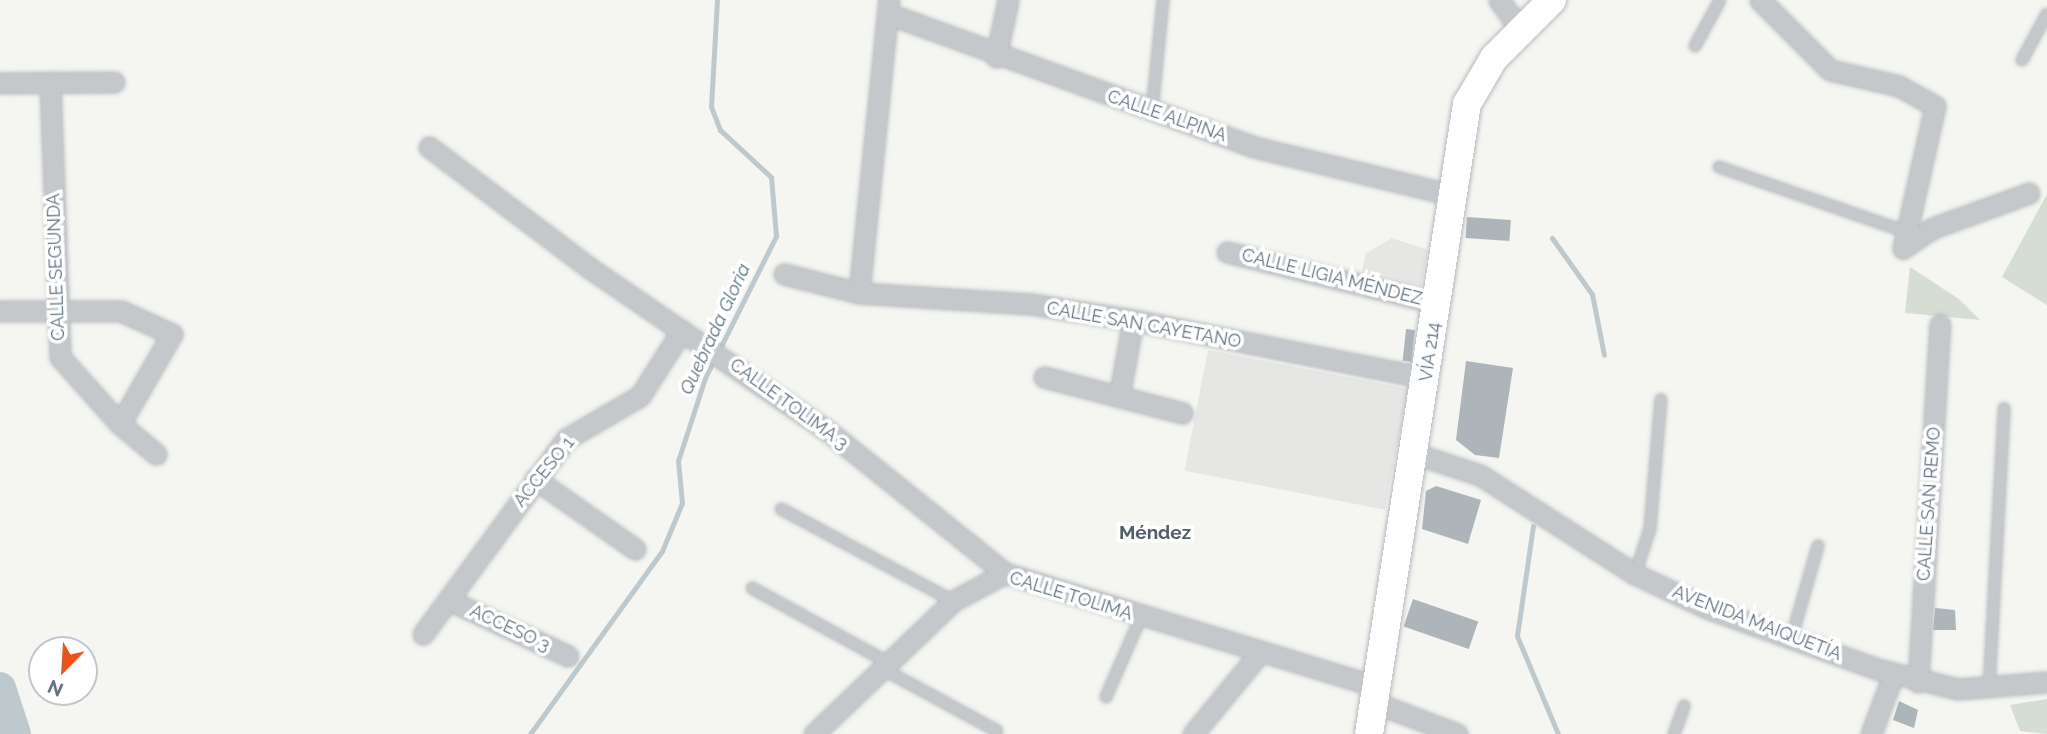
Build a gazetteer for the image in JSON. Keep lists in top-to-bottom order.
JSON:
{
  "streets": {
    "main road": ["VÍA 214"],
    "street": [
      "CALLE ALPINA",
      "CALLE SEGUNDA",
      "CALLE LIGIA MÉNDEZ",
      "CALLE SAN CAYETANO",
      "CALLE TOLIMA 3",
      "ACCESO 1",
      "CALLE SAN REMO",
      "CALLE TOLIMA",
      "AVENIDA MAIQUETÍA",
      "ACCESO 3"
    ]
  },
  "crossings": [
    ["CALLE ALPINA", "VÍA 214"],
    ["CALLE LIGIA MÉNDEZ", "VÍA 214"],
    ["CALLE SAN CAYETANO", "VÍA 214"],
    ["VÍA 214", "CALLE TOLIMA"],
    ["VÍA 214", "AVENIDA MAIQUETÍA"],
    ["CALLE TOLIMA 3", "ACCESO 1"],
    ["CALLE TOLIMA 3", "CALLE TOLIMA"],
    ["ACCESO 1", "ACCESO 3"],
    ["CALLE SAN REMO", "AVENIDA MAIQUETÍA"]
  ],
  "districts": ["Méndez"],
  "water": ["Quebrada Gloria"],
  "north": "bottom left"
}
